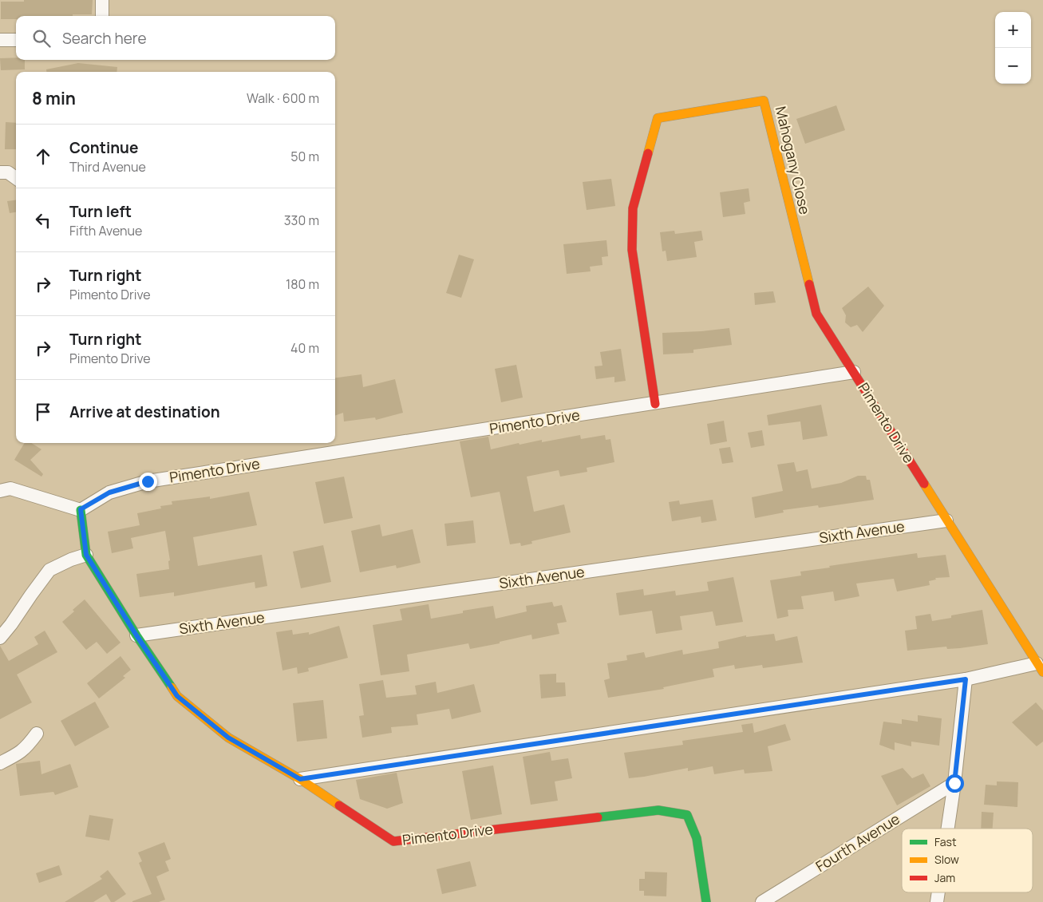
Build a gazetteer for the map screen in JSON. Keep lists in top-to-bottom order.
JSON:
{
  "streets": {
    "street": [
      "Mahogany Close",
      "Pimento Drive",
      "Sixth Avenue",
      "Fourth Avenue"
    ]
  },
  "crossings": [
    ["Mahogany Close", "Pimento Drive"],
    ["Pimento Drive", "Sixth Avenue"]
  ],
  "legend": ["Fast", "Slow", "Jam"],
  "page": {
    "map_buttons": ["+", "−"],
    "search": "Search here",
    "heading": ["8 min", "Walk · 600 m"],
    "list": [
      ["Continue", "Third Avenue", "50 m"],
      ["Turn left", "Fifth Avenue", "330 m"],
      ["Turn right", "Pimento Drive", "180 m"],
      ["Turn right", "Pimento Drive", "40 m"],
      "Arrive at destination"
    ]
  }
}
